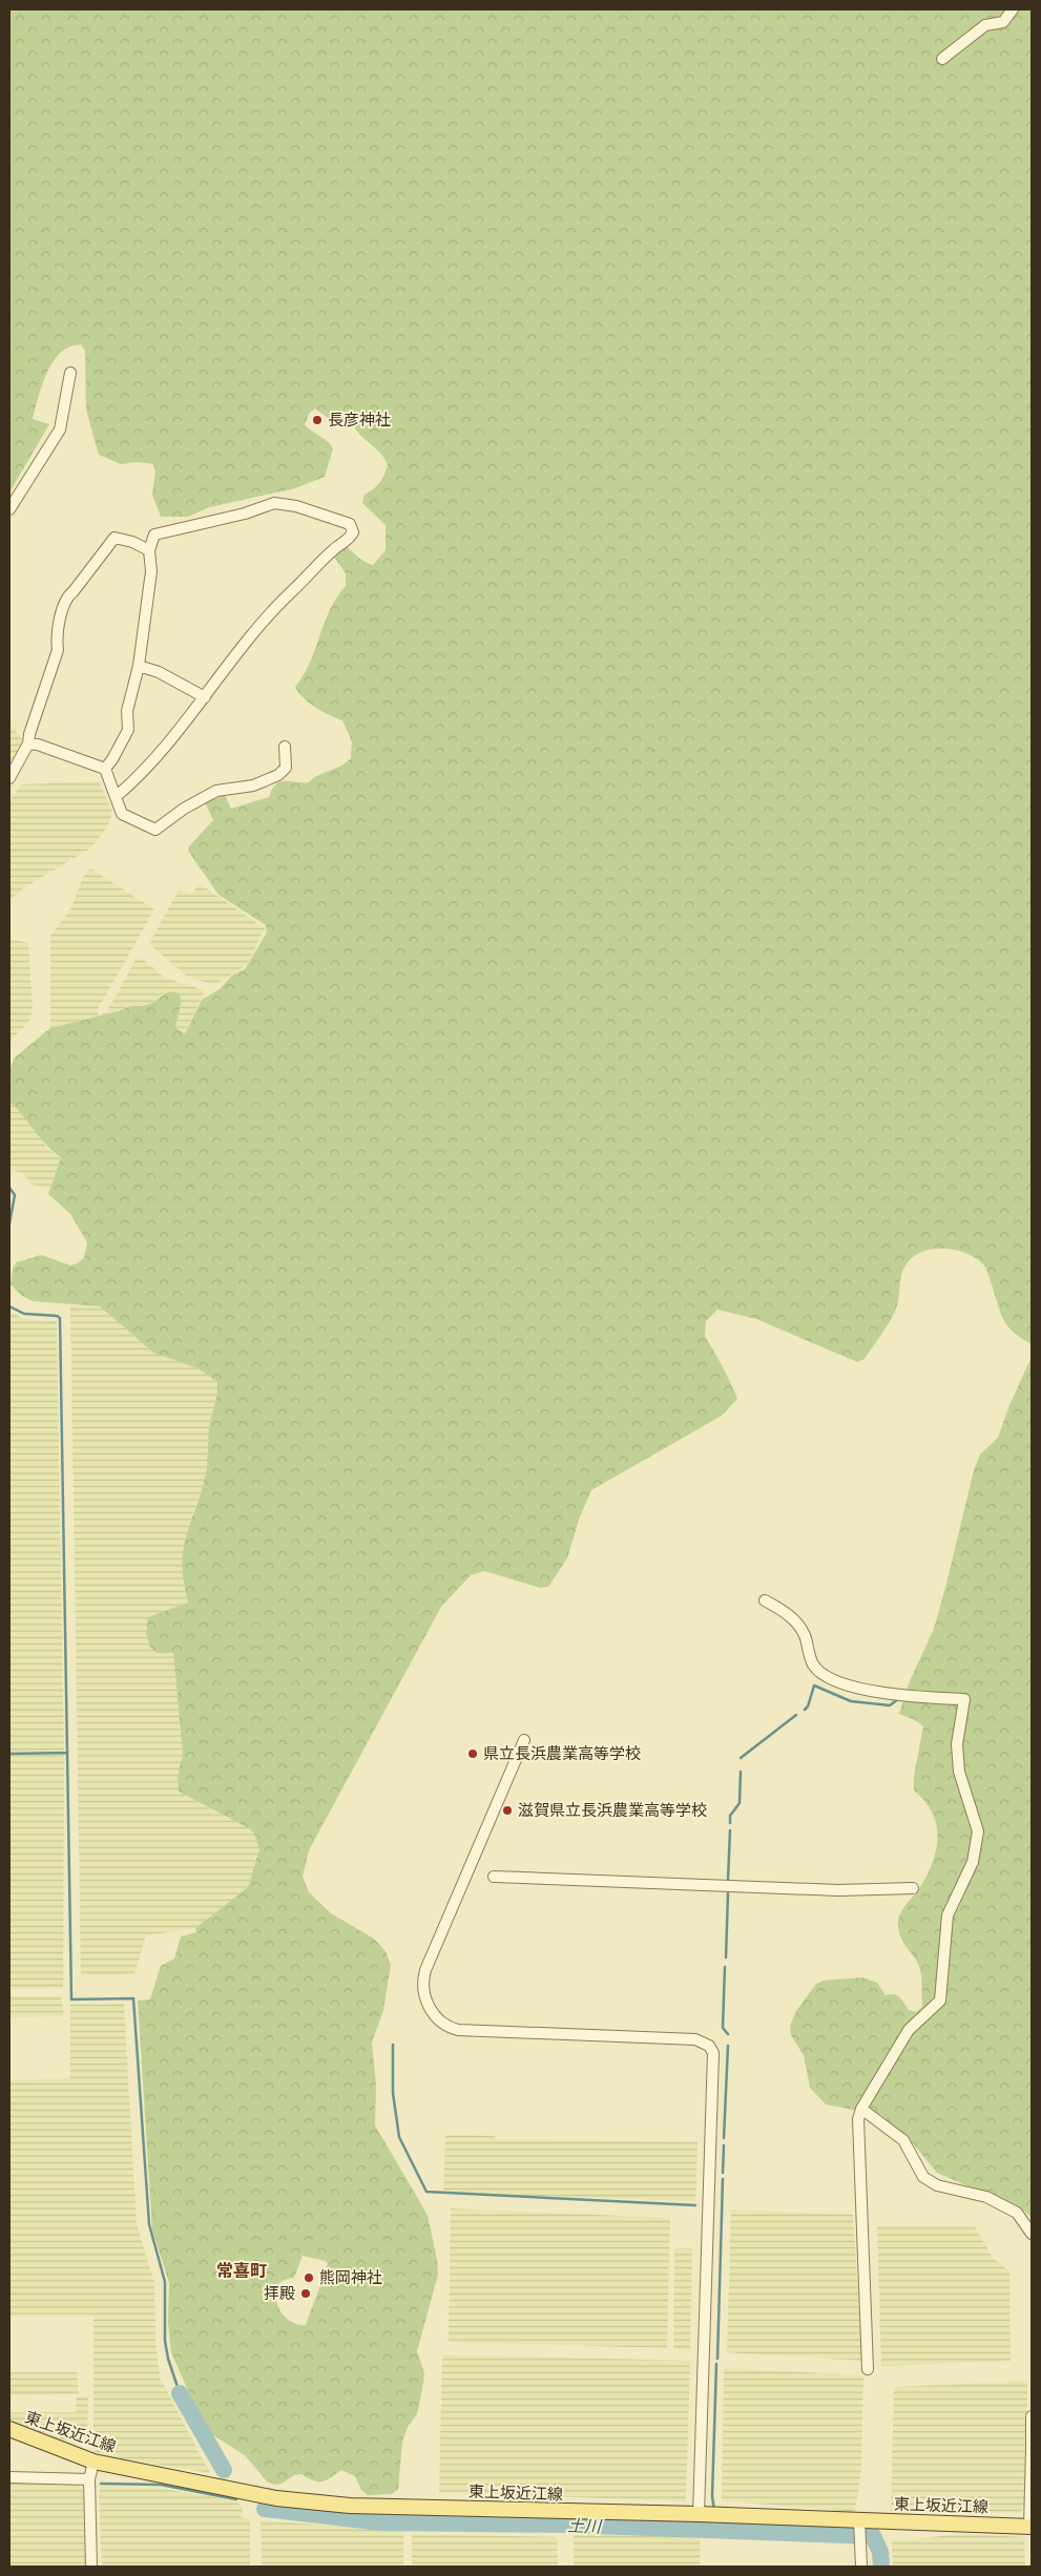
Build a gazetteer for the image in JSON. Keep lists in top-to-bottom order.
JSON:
{
  "streets": {
    "main road": ["東上坂近江線"]
  },
  "districts": ["常喜町"],
  "water": ["土川"],
  "places": [
    "長彦神社",
    "県立長浜農業高等学校",
    "滋賀県立長浜農業高等学校",
    "熊岡神社",
    "拝殿"
  ]
}
